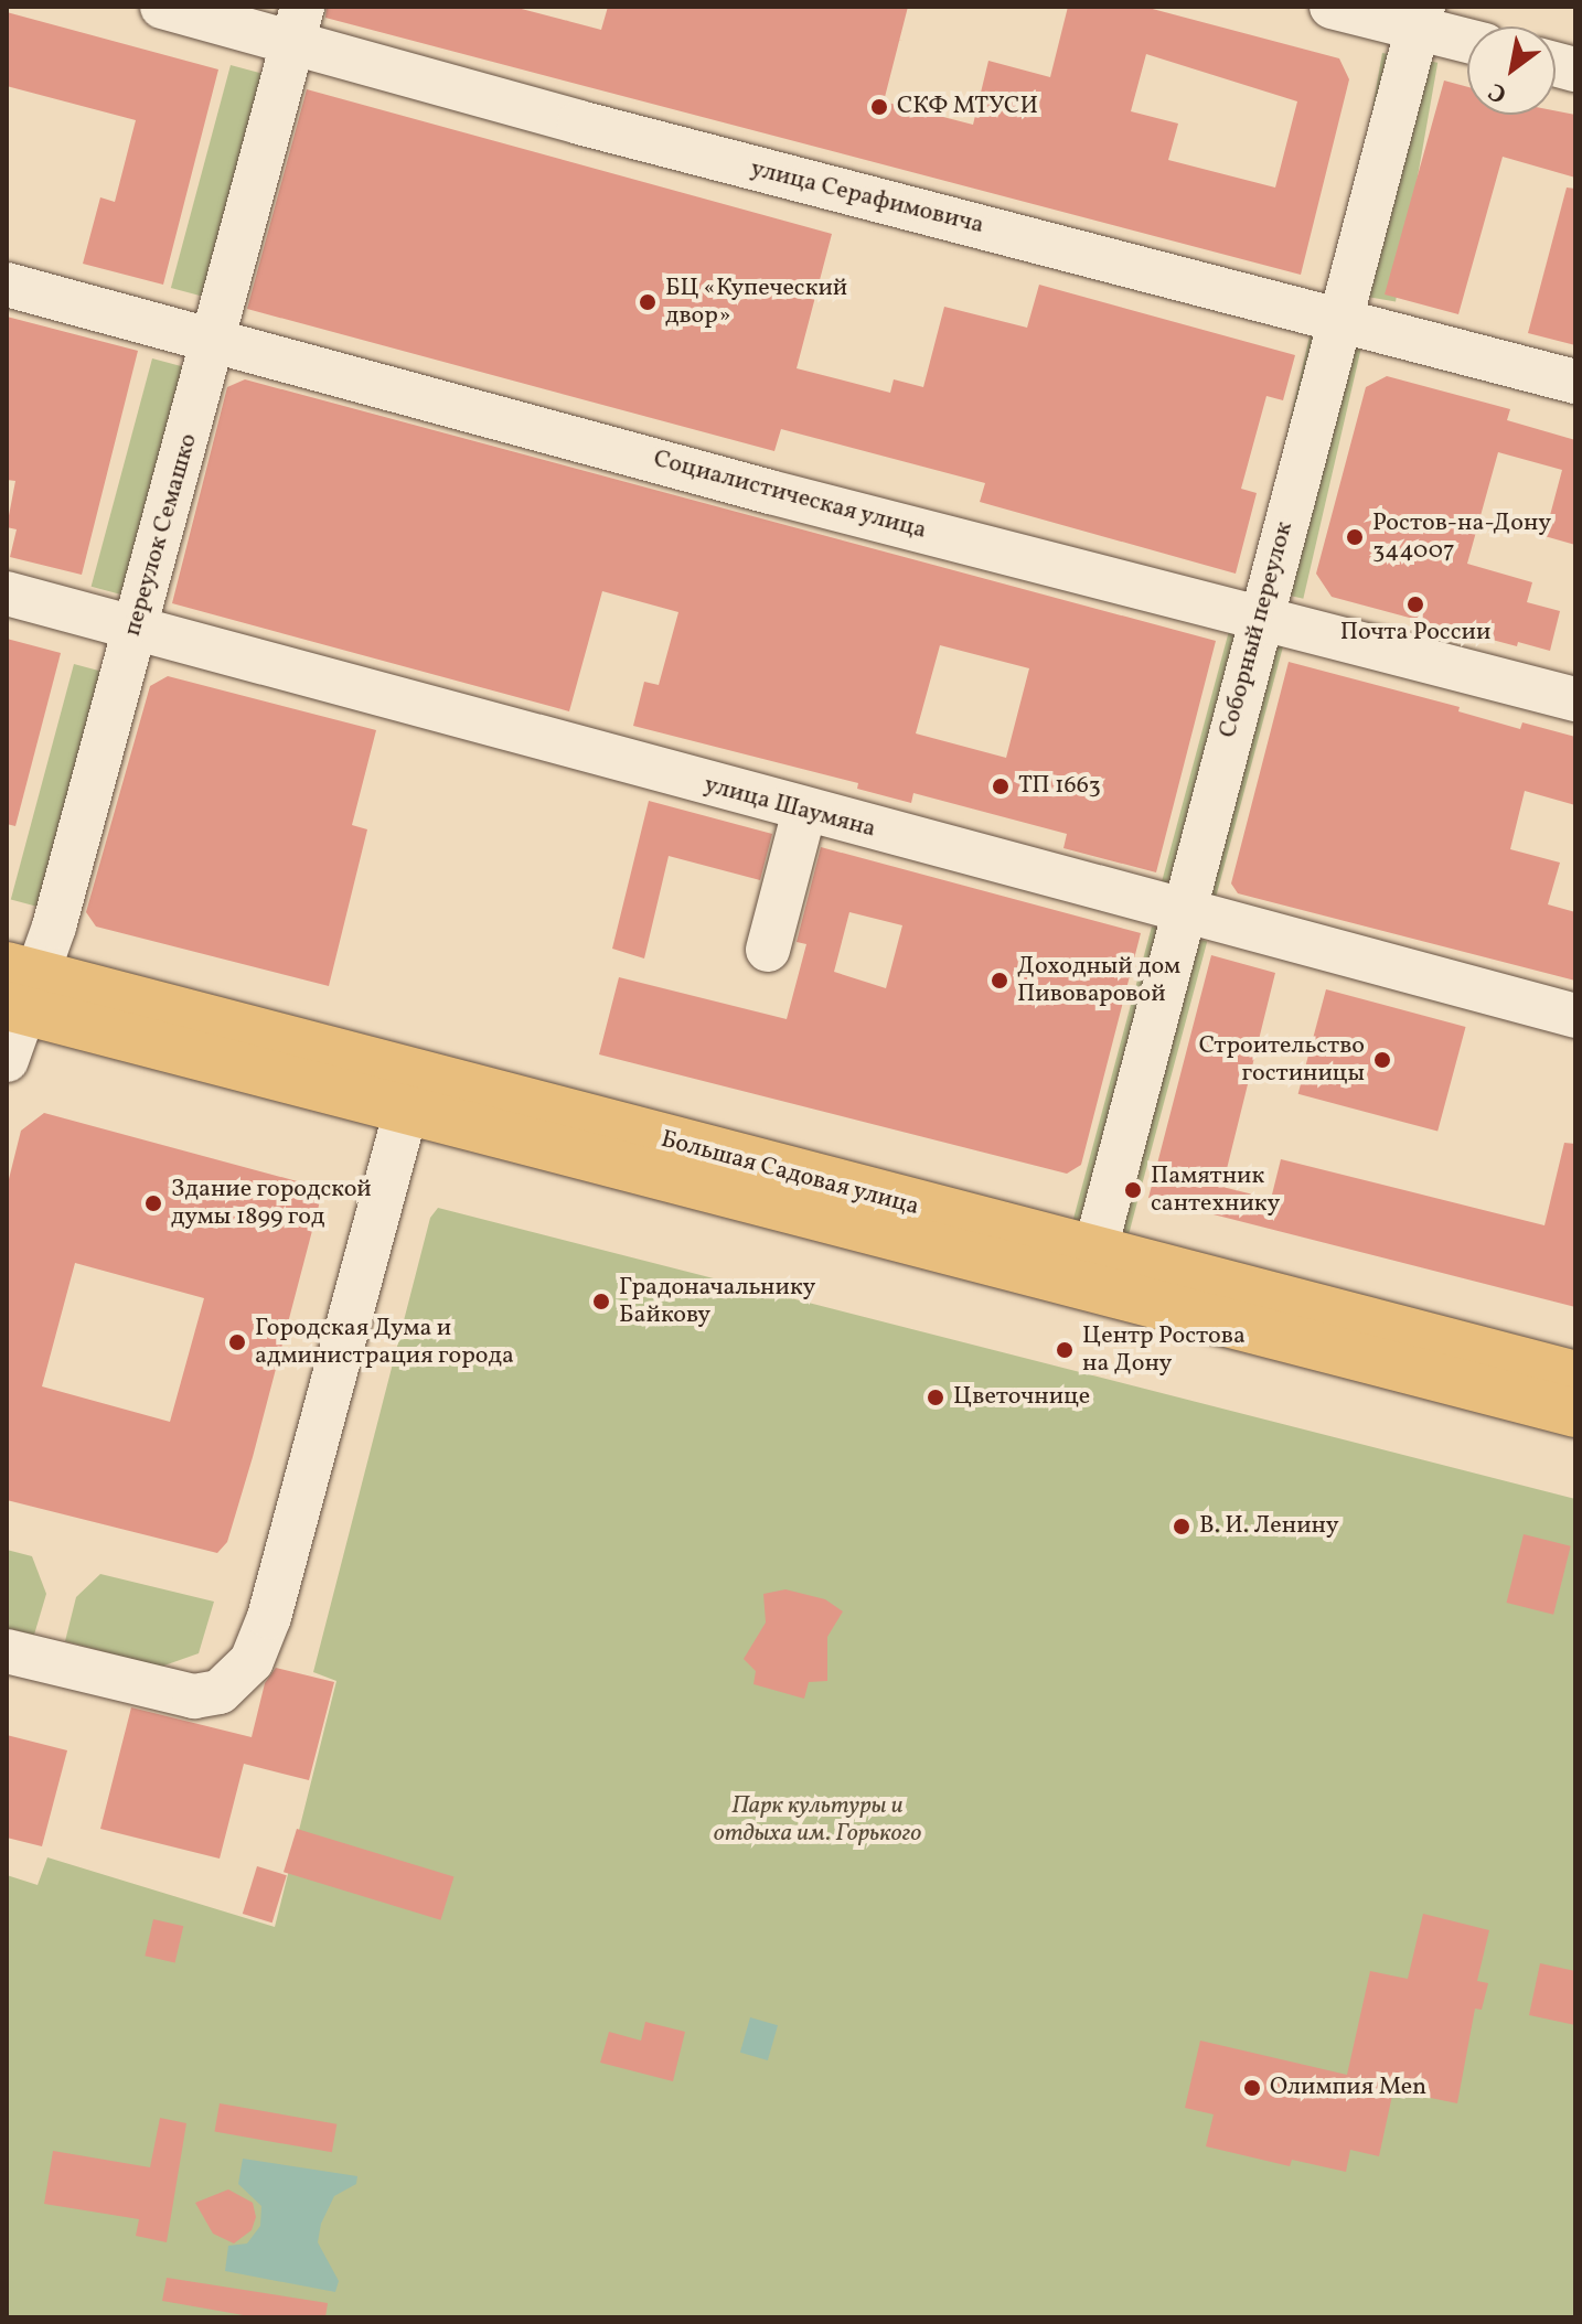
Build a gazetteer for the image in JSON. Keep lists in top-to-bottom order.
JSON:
{
  "streets": {
    "main road": ["Большая Садовая улица"],
    "street": [
      "улица Серафимовича",
      "Социалистическая улица",
      "переулок Семашко",
      "Соборный переулок",
      "улица Шаумяна"
    ]
  },
  "crossings": [
    ["улица Серафимовича", "переулок Семашко"],
    ["улица Серафимовича", "Соборный переулок"],
    ["Социалистическая улица", "переулок Семашко"],
    ["Социалистическая улица", "Соборный переулок"],
    ["переулок Семашко", "улица Шаумяна"],
    ["переулок Семашко", "Большая Садовая улица"],
    ["Соборный переулок", "улица Шаумяна"],
    ["Соборный переулок", "Большая Садовая улица"]
  ],
  "parks": ["Парк культуры и отдыха им. Горького"],
  "places": [
    "СКФ МТУСИ",
    "БЦ «Купеческий двор»",
    "Ростов-на-Дону 344007",
    "Почта России",
    "ТП 1663",
    "Доходный дом Пивоваровой",
    "Строительство гостиницы",
    "Памятник сантехнику",
    "Здание городской думы 1899 год",
    "Градоначальнику Байкову",
    "Городская Дума и администрация города",
    "Центр Ростова на Дону",
    "Цветочнице",
    "В. И. Ленину",
    "Олимпия Men"
  ],
  "north": "bottom left"
}
